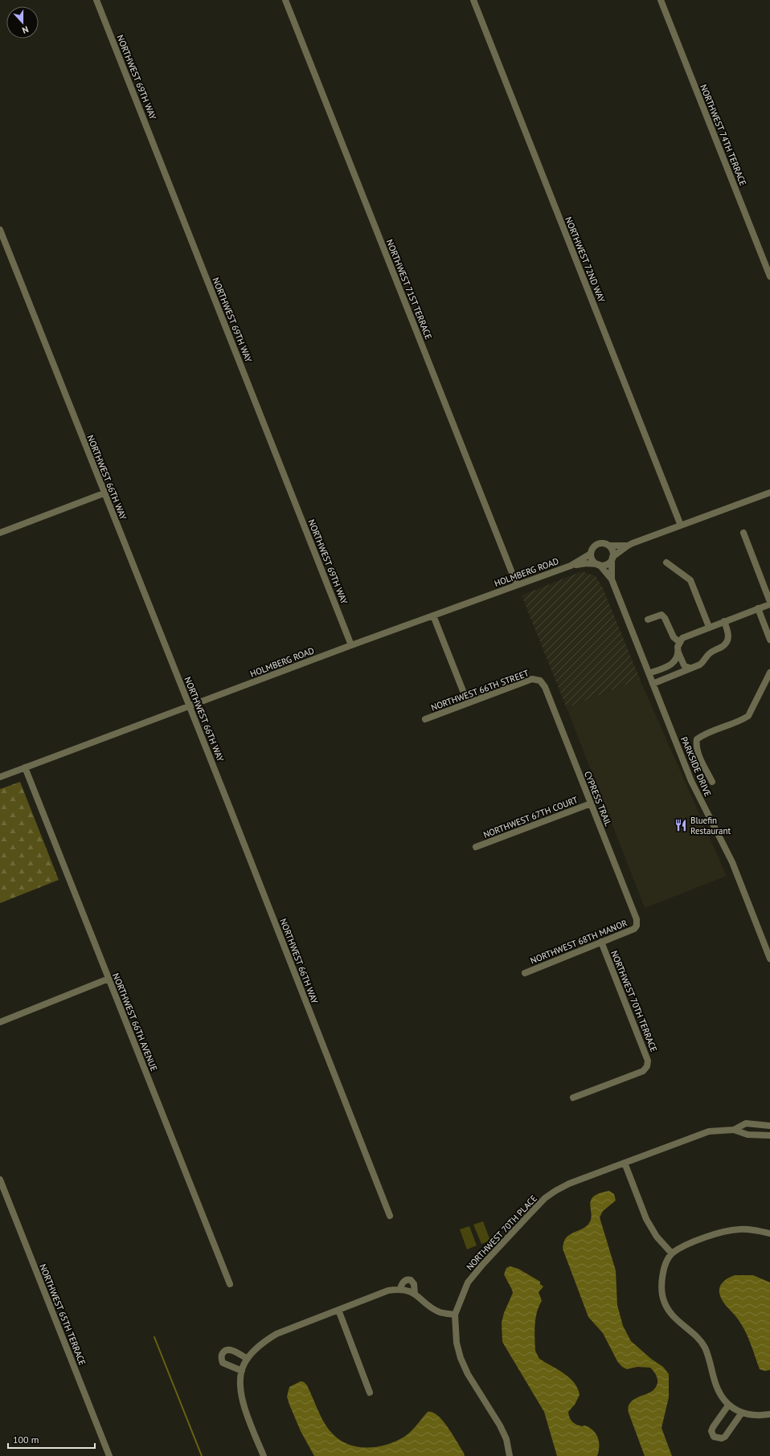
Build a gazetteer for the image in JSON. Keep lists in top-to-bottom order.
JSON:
{
  "streets": {
    "street": [
      "NORTHWEST 69TH WAY",
      "NORTHWEST 74TH TERRACE",
      "NORTHWEST 72ND WAY",
      "NORTHWEST 71ST TERRACE",
      "NORTHWEST 66TH WAY",
      "HOLMBERG ROAD",
      "NORTHWEST 66TH STREET",
      "PARKSIDE DRIVE",
      "CYPRESS TRAIL",
      "NORTHWEST 67TH COURT",
      "NORTHWEST 68TH MANOR",
      "NORTHWEST 70TH TERRACE",
      "NORTHWEST 66TH AVENUE",
      "NORTHWEST 70TH PLACE",
      "NORTHWEST 65TH TERRACE"
    ]
  },
  "crossings": [
    ["NORTHWEST 69TH WAY", "HOLMBERG ROAD"],
    ["NORTHWEST 71ST TERRACE", "HOLMBERG ROAD"],
    ["NORTHWEST 66TH WAY", "HOLMBERG ROAD"],
    ["HOLMBERG ROAD", "PARKSIDE DRIVE"],
    ["HOLMBERG ROAD", "NORTHWEST 66TH AVENUE"],
    ["NORTHWEST 66TH STREET", "CYPRESS TRAIL"],
    ["CYPRESS TRAIL", "NORTHWEST 67TH COURT"],
    ["CYPRESS TRAIL", "NORTHWEST 68TH MANOR"],
    ["NORTHWEST 68TH MANOR", "NORTHWEST 70TH TERRACE"]
  ],
  "places": {
    "restaurant": ["Bluefin Restaurant"]
  },
  "scale_bar": "100 m",
  "north": "bottom"
}
